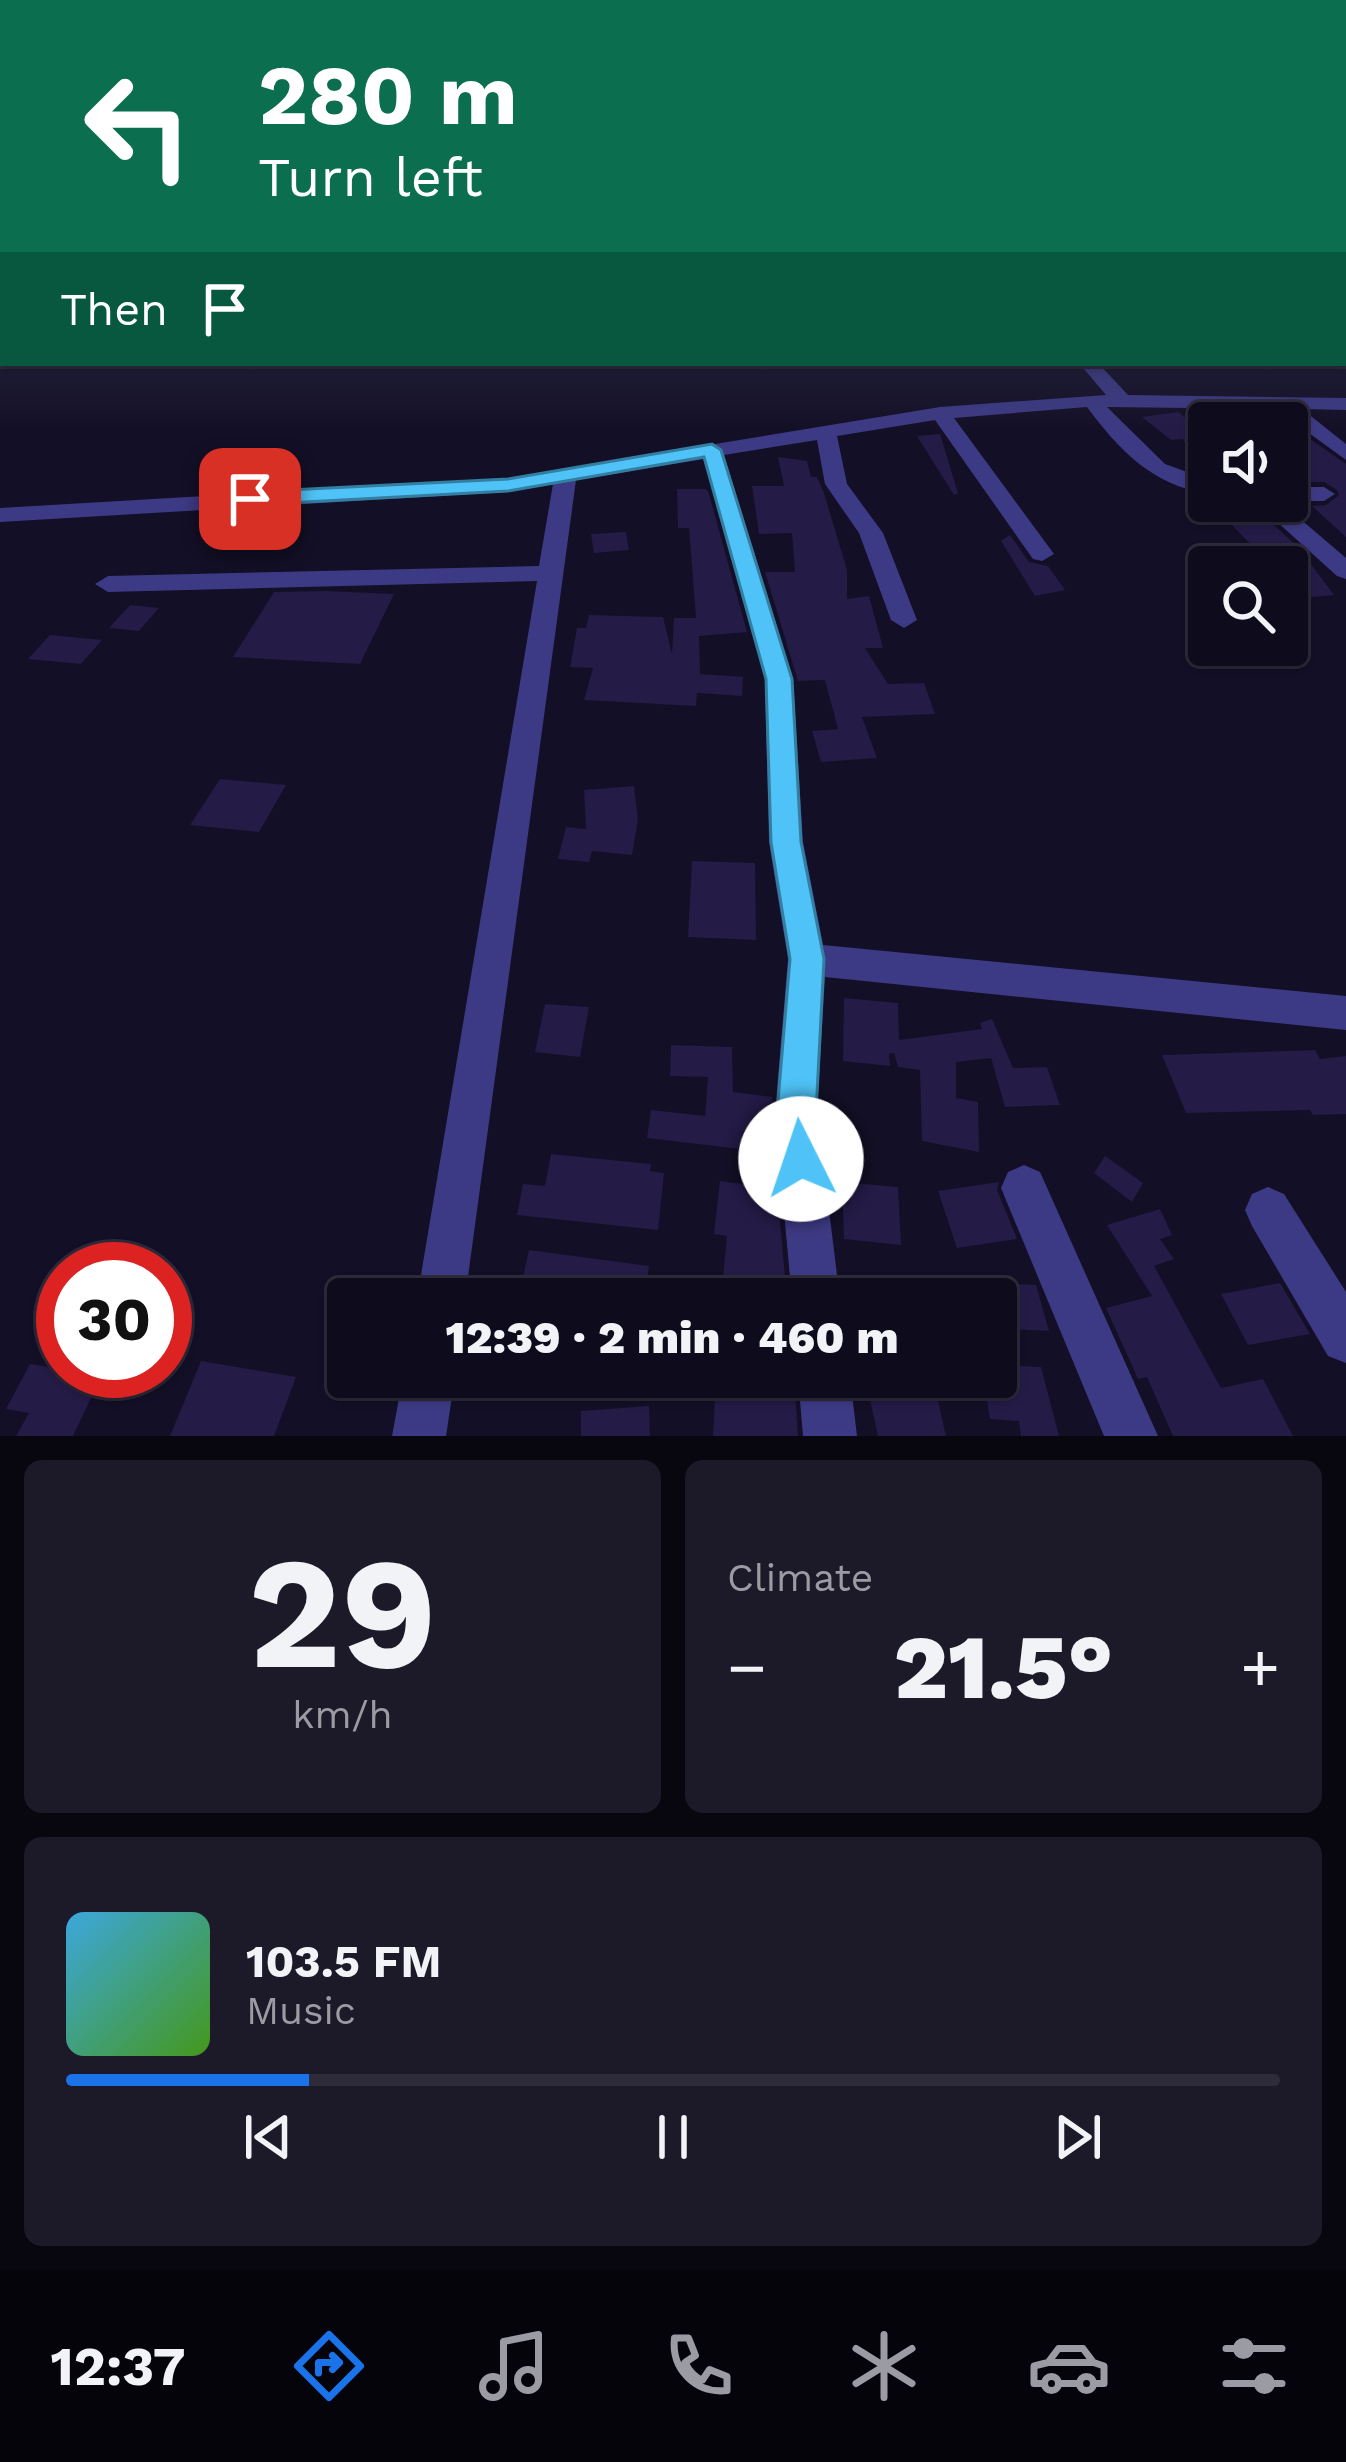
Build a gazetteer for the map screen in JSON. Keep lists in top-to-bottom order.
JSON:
{
  "page": {
    "turn": ["280 m", "Turn left"],
    "then": "Then",
    "limit": "30",
    "trip": "12:39 · 2 min · 460 m",
    "tile": [
      ["29", "km/h"],
      "Climate"
    ],
    "heat": ["−", "21.5°", "+"],
    "song": ["103.5 FM", "Music"],
    "tabs": "12:37"
  }
}
